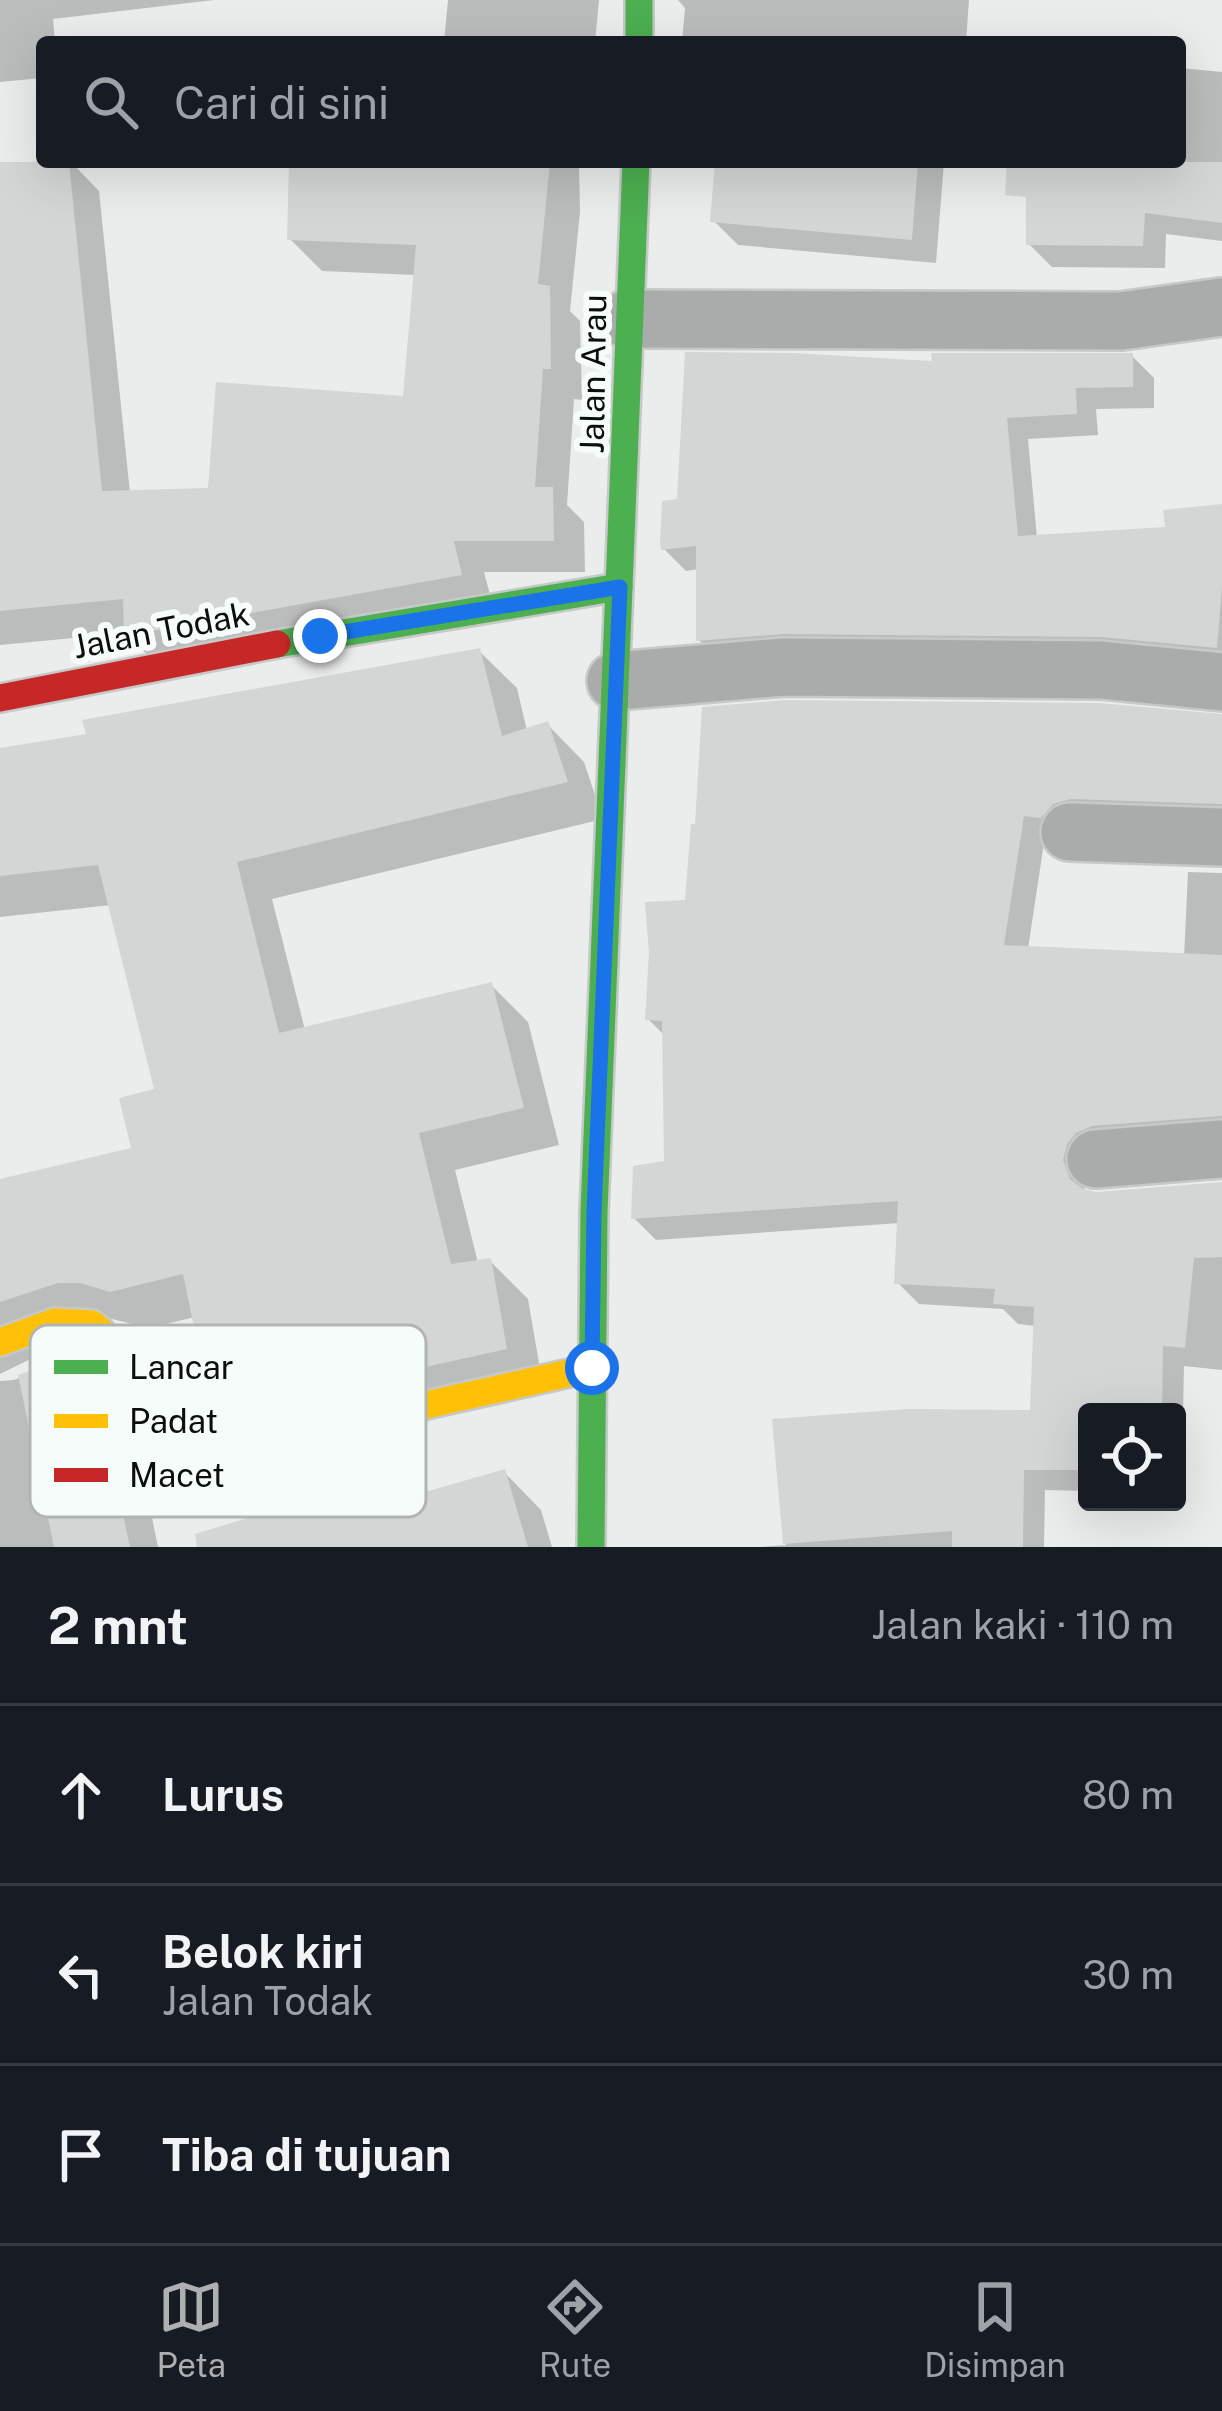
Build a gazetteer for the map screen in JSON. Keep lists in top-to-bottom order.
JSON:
{
  "streets": {
    "street": ["Jalan Arau", "Jalan Todak"]
  },
  "crossings": [
    ["Jalan Arau", "Jalan Todak"]
  ],
  "legend": ["Lancar", "Padat", "Macet"],
  "page": {
    "search": "Cari di sini",
    "heading": ["2 mnt", "Jalan kaki · 110 m"],
    "list": [
      ["Lurus", "80 m"],
      ["Belok kiri", "Jalan Todak", "30 m"],
      "Tiba di tujuan"
    ],
    "nav": ["Peta", "Rute", "Disimpan"]
  }
}
